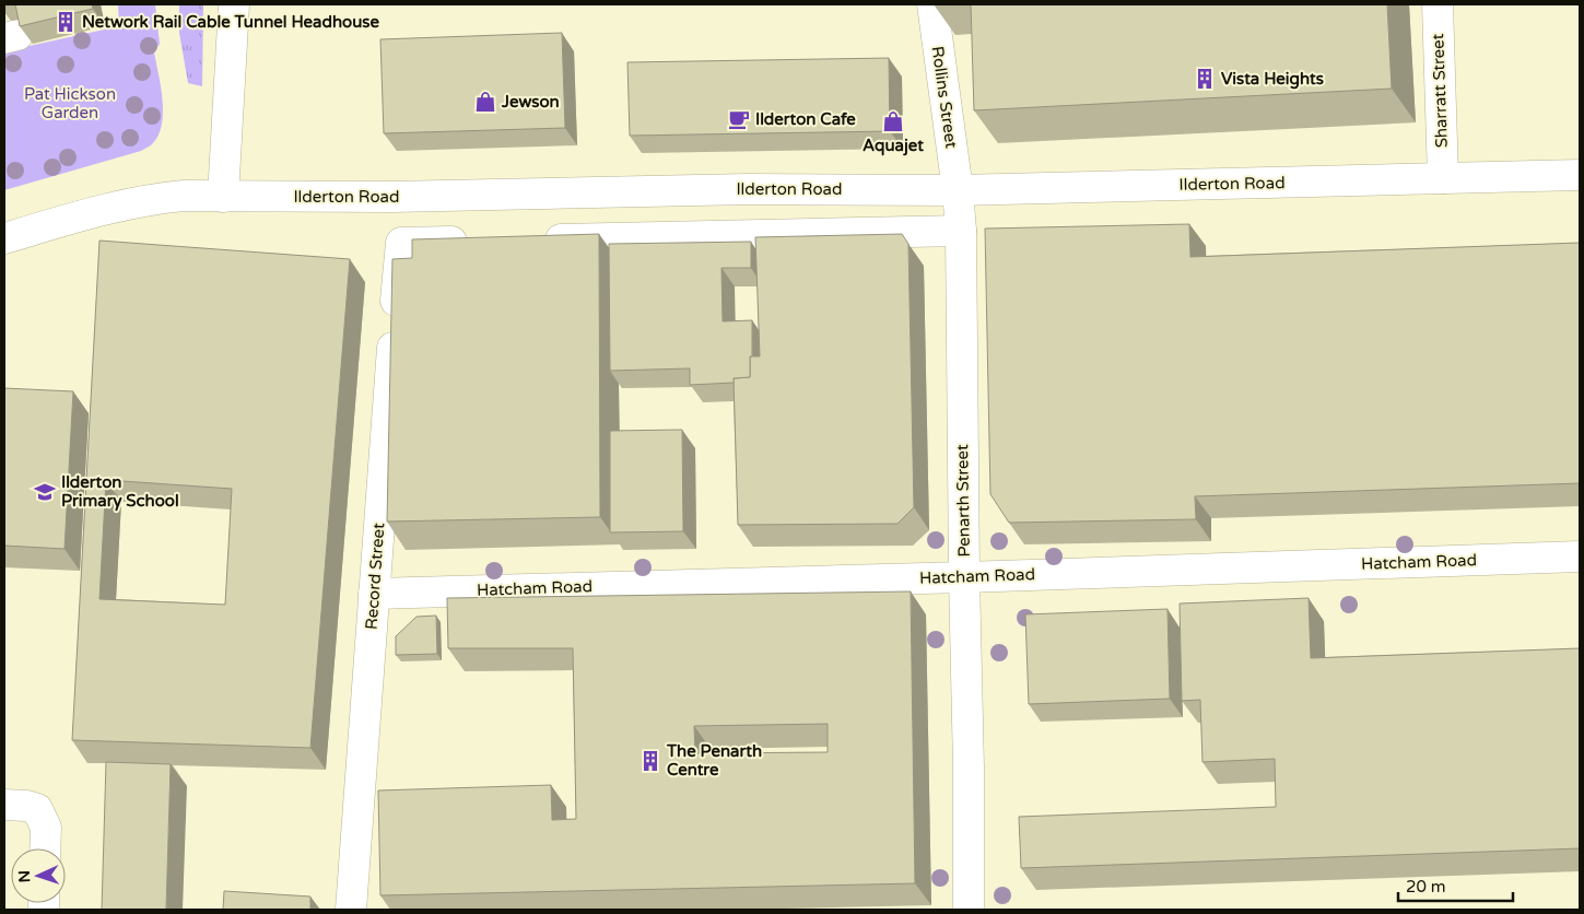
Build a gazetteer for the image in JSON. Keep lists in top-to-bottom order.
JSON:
{
  "streets": {
    "street": [
      "Sharratt Street",
      "Rollins Street",
      "Ilderton Road",
      "Penarth Street",
      "Hatcham Road",
      "Record Street"
    ]
  },
  "crossings": [
    ["Sharratt Street", "Ilderton Road"],
    ["Rollins Street", "Ilderton Road"],
    ["Rollins Street", "Penarth Street"],
    ["Ilderton Road", "Penarth Street"],
    ["Penarth Street", "Hatcham Road"],
    ["Hatcham Road", "Record Street"]
  ],
  "parks": ["Pat Hickson Garden"],
  "places": {
    "building": ["Network Rail Cable Tunnel Headhouse", "Vista Heights", "The Penarth Centre"],
    "shop": ["Jewson", "Aquajet"],
    "cafe": ["Ilderton Cafe"],
    "school or university": ["Ilderton Primary School"]
  },
  "scale_bar": "20 m",
  "north": "left"
}
